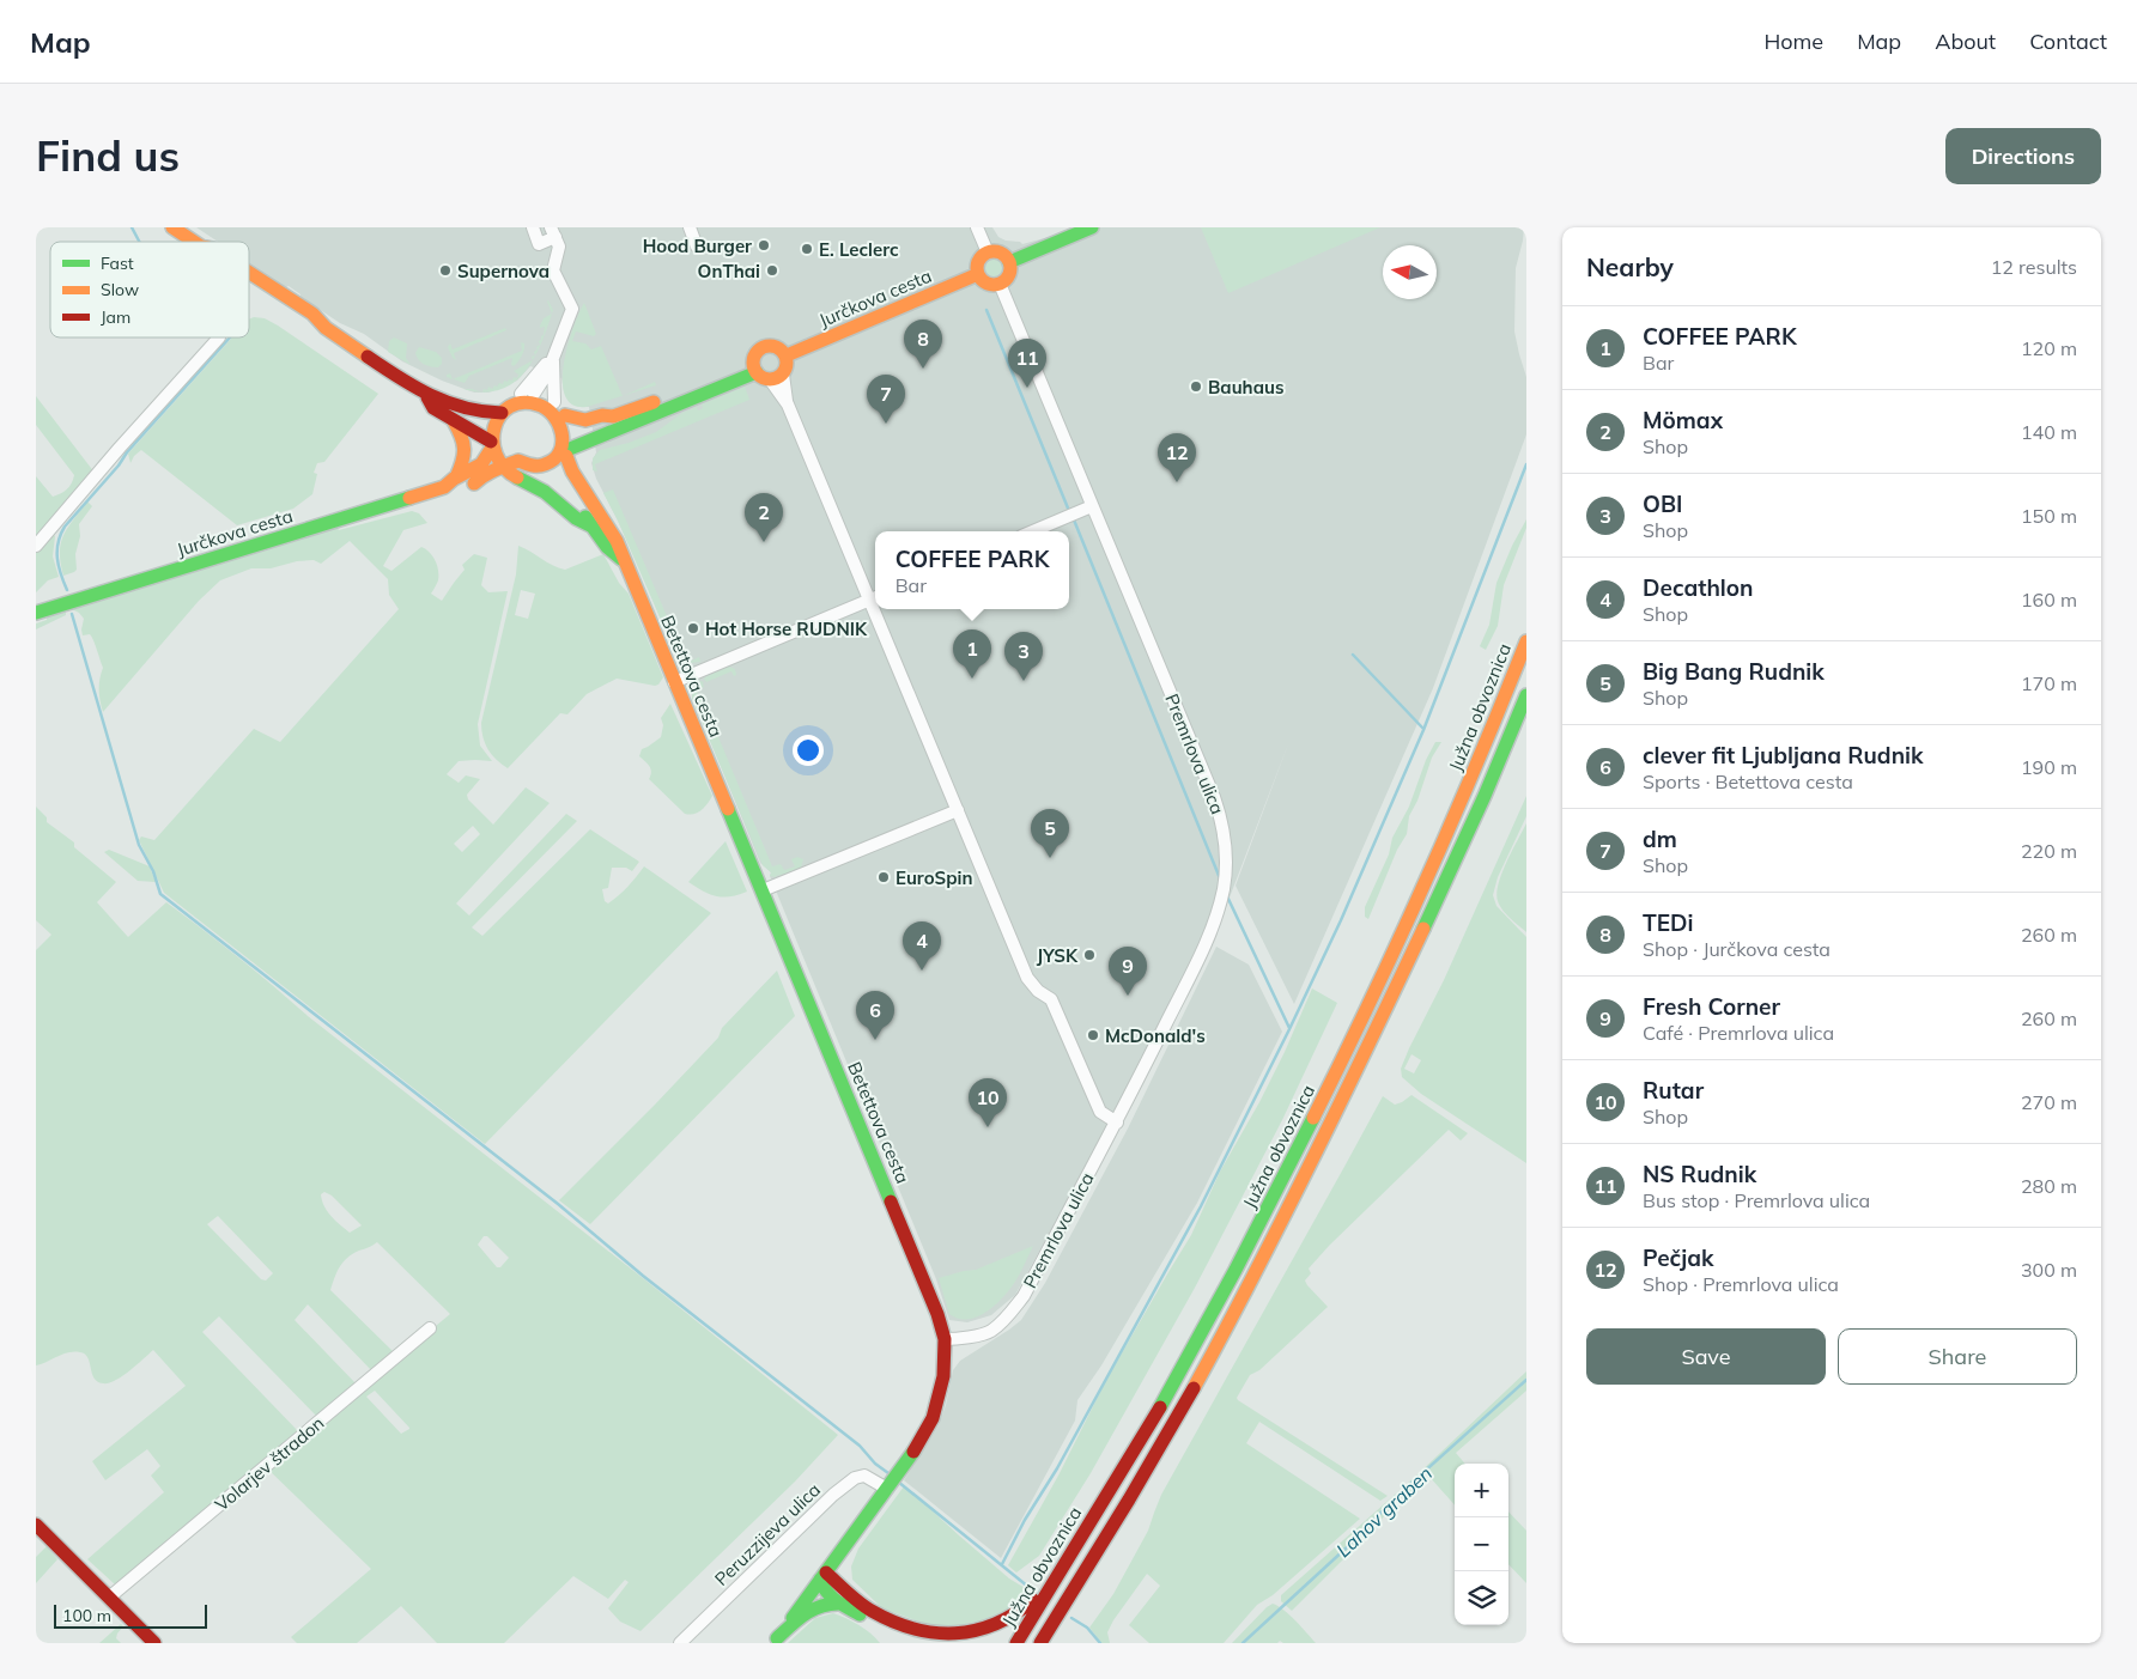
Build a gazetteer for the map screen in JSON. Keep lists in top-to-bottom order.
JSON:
{
  "streets": {
    "main road": ["Jurčkova cesta", "Betettova cesta", "Južna obvoznica"],
    "street": ["Premrlova ulica", "Volarjev štradon", "Peruzzijeva ulica"]
  },
  "crossings": [
    ["Jurčkova cesta", "Betettova cesta"],
    ["Jurčkova cesta", "Premrlova ulica"],
    ["Betettova cesta", "Premrlova ulica"],
    ["Betettova cesta", "Peruzzijeva ulica"]
  ],
  "water": ["Lahov graben"],
  "places": [
    "Hood Burger",
    "E. Leclerc",
    "Supernova",
    "OnThai",
    "Bauhaus",
    "Hot Horse RUDNIK",
    "EuroSpin",
    "JYSK",
    "McDonald's"
  ],
  "legend": ["Fast", "Slow", "Jam"],
  "scale_bar": "100 m",
  "north": "left",
  "page": {
    "header": "Map",
    "nav": [
      "Home",
      "Map",
      "About",
      "Contact"
    ],
    "buttons": [
      "Directions",
      ["Save", "Share"]
    ],
    "title": "Find us",
    "heading": ["Nearby", "12 results"],
    "list": [
      {
        "mark": "1",
        "name": "COFFEE PARK",
        "note": "Bar",
        "value": "120 m"
      },
      {
        "mark": "2",
        "name": "Mömax",
        "note": "Shop",
        "value": "140 m"
      },
      {
        "mark": "3",
        "name": "OBI",
        "note": "Shop",
        "value": "150 m"
      },
      {
        "mark": "4",
        "name": "Decathlon",
        "note": "Shop",
        "value": "160 m"
      },
      {
        "mark": "5",
        "name": "Big Bang Rudnik",
        "note": "Shop",
        "value": "170 m"
      },
      {
        "mark": "6",
        "name": "clever fit Ljubljana Rudnik",
        "note": "Sports · Betettova cesta",
        "value": "190 m"
      },
      {
        "mark": "7",
        "name": "dm",
        "note": "Shop",
        "value": "220 m"
      },
      {
        "mark": "8",
        "name": "TEDi",
        "note": "Shop · Jurčkova cesta",
        "value": "260 m"
      },
      {
        "mark": "9",
        "name": "Fresh Corner",
        "note": "Café · Premrlova ulica",
        "value": "260 m"
      },
      {
        "mark": "10",
        "name": "Rutar",
        "note": "Shop",
        "value": "270 m"
      },
      {
        "mark": "11",
        "name": "NS Rudnik",
        "note": "Bus stop · Premrlova ulica",
        "value": "280 m"
      },
      {
        "mark": "12",
        "name": "Pečjak",
        "note": "Shop · Premrlova ulica",
        "value": "300 m"
      }
    ],
    "pins": [
      "8",
      "11",
      "7",
      "12",
      "2",
      "1",
      "3",
      "5",
      "4",
      "9",
      "6",
      "10"
    ],
    "popup": ["COFFEE PARK", "Bar"],
    "map_buttons": ["+", "−"],
    "scale": "100 m"
  }
}
